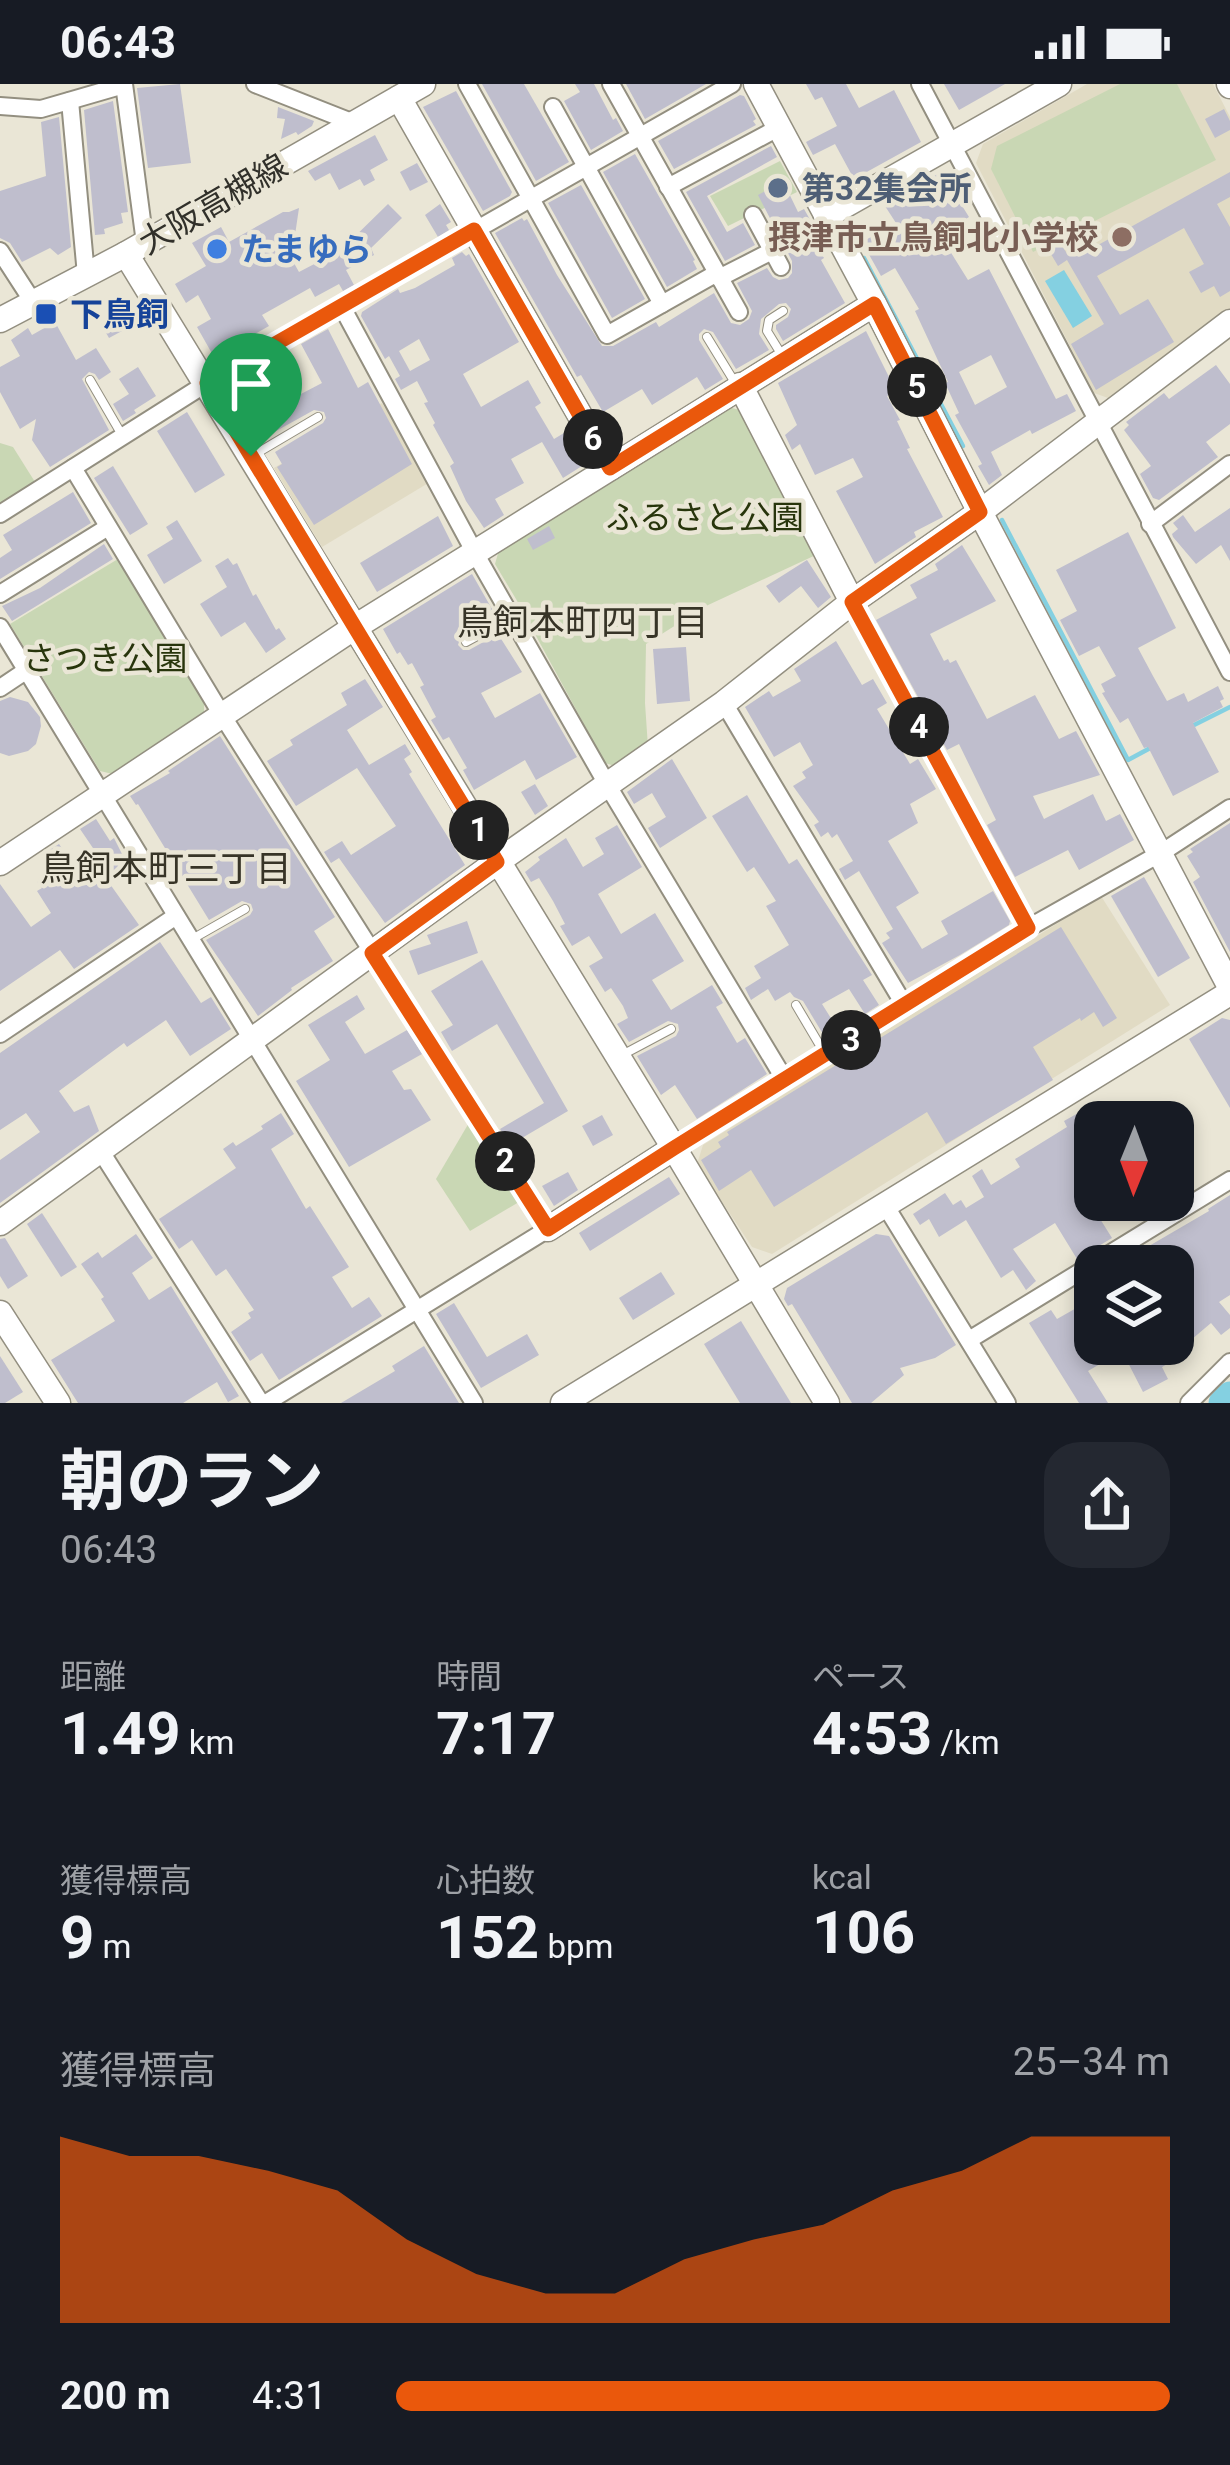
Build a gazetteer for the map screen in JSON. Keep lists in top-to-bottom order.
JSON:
{
  "streets": {
    "street": ["大阪高槻線"]
  },
  "districts": ["鳥飼本町四丁目", "鳥飼本町三丁目"],
  "parks": ["ふるさと公園", "さつき公園"],
  "places": {
    "other": ["第32集会所", "摂津市立鳥飼北小学校", "たまゆら"],
    "transit": ["下鳥飼"]
  },
  "north": "bottom",
  "page": {
    "status": "06:43",
    "pins": [
      "5",
      "6",
      "4",
      "1",
      "3",
      "2"
    ],
    "heading": ["朝のラン", "06:43"],
    "stats": [
      ["距離", "1.49 km"],
      ["時間", "7:17"],
      ["ペース", "4:53 /km"],
      ["獲得標高", "9 m"],
      ["心拍数", "152 bpm"],
      ["kcal", "106"]
    ],
    "chart": ["獲得標高", "25–34 m"],
    "list": [
      {
        "name": "200 m",
        "note": "4:31"
      }
    ]
  }
}
